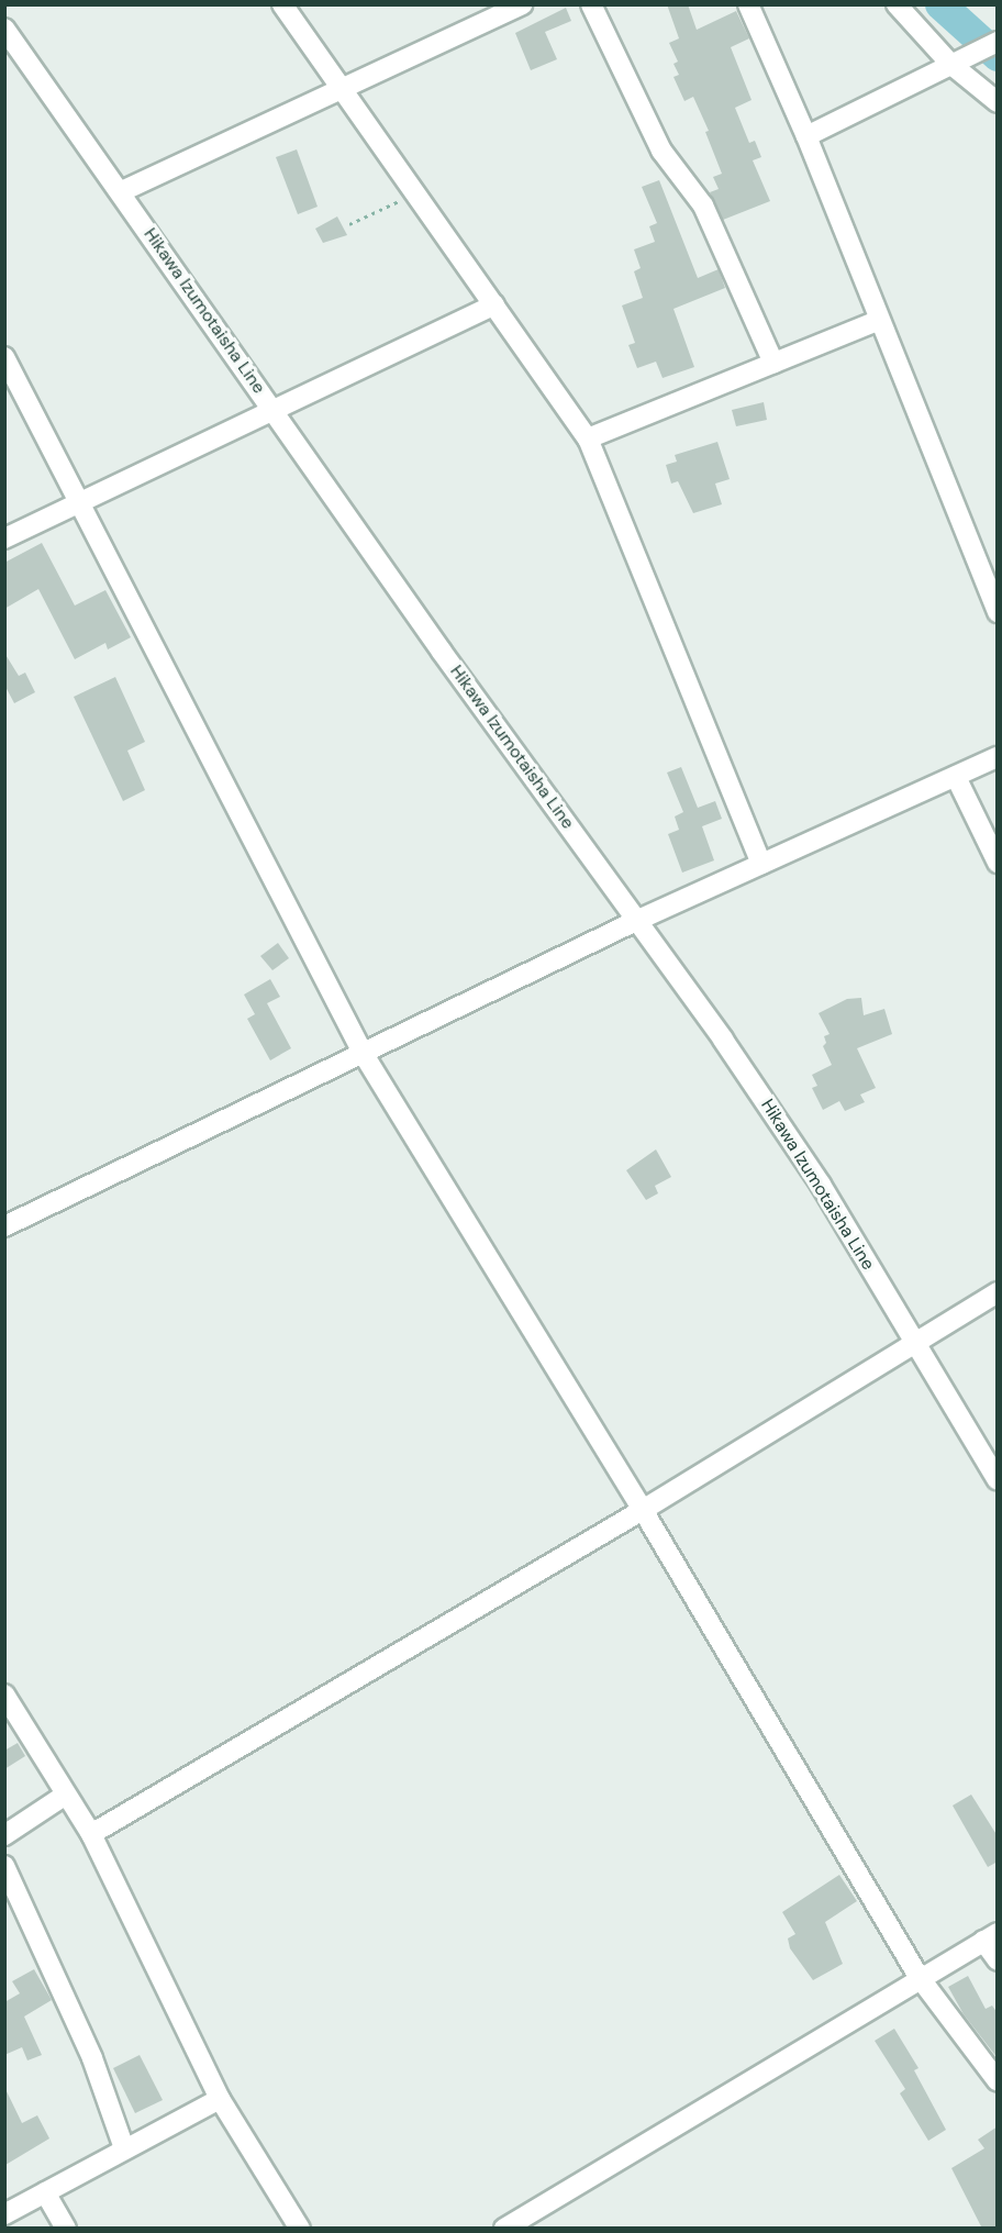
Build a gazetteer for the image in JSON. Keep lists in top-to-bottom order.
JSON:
{
  "streets": {
    "street": ["Hikawa Izumotaisha Line"]
  }
}
